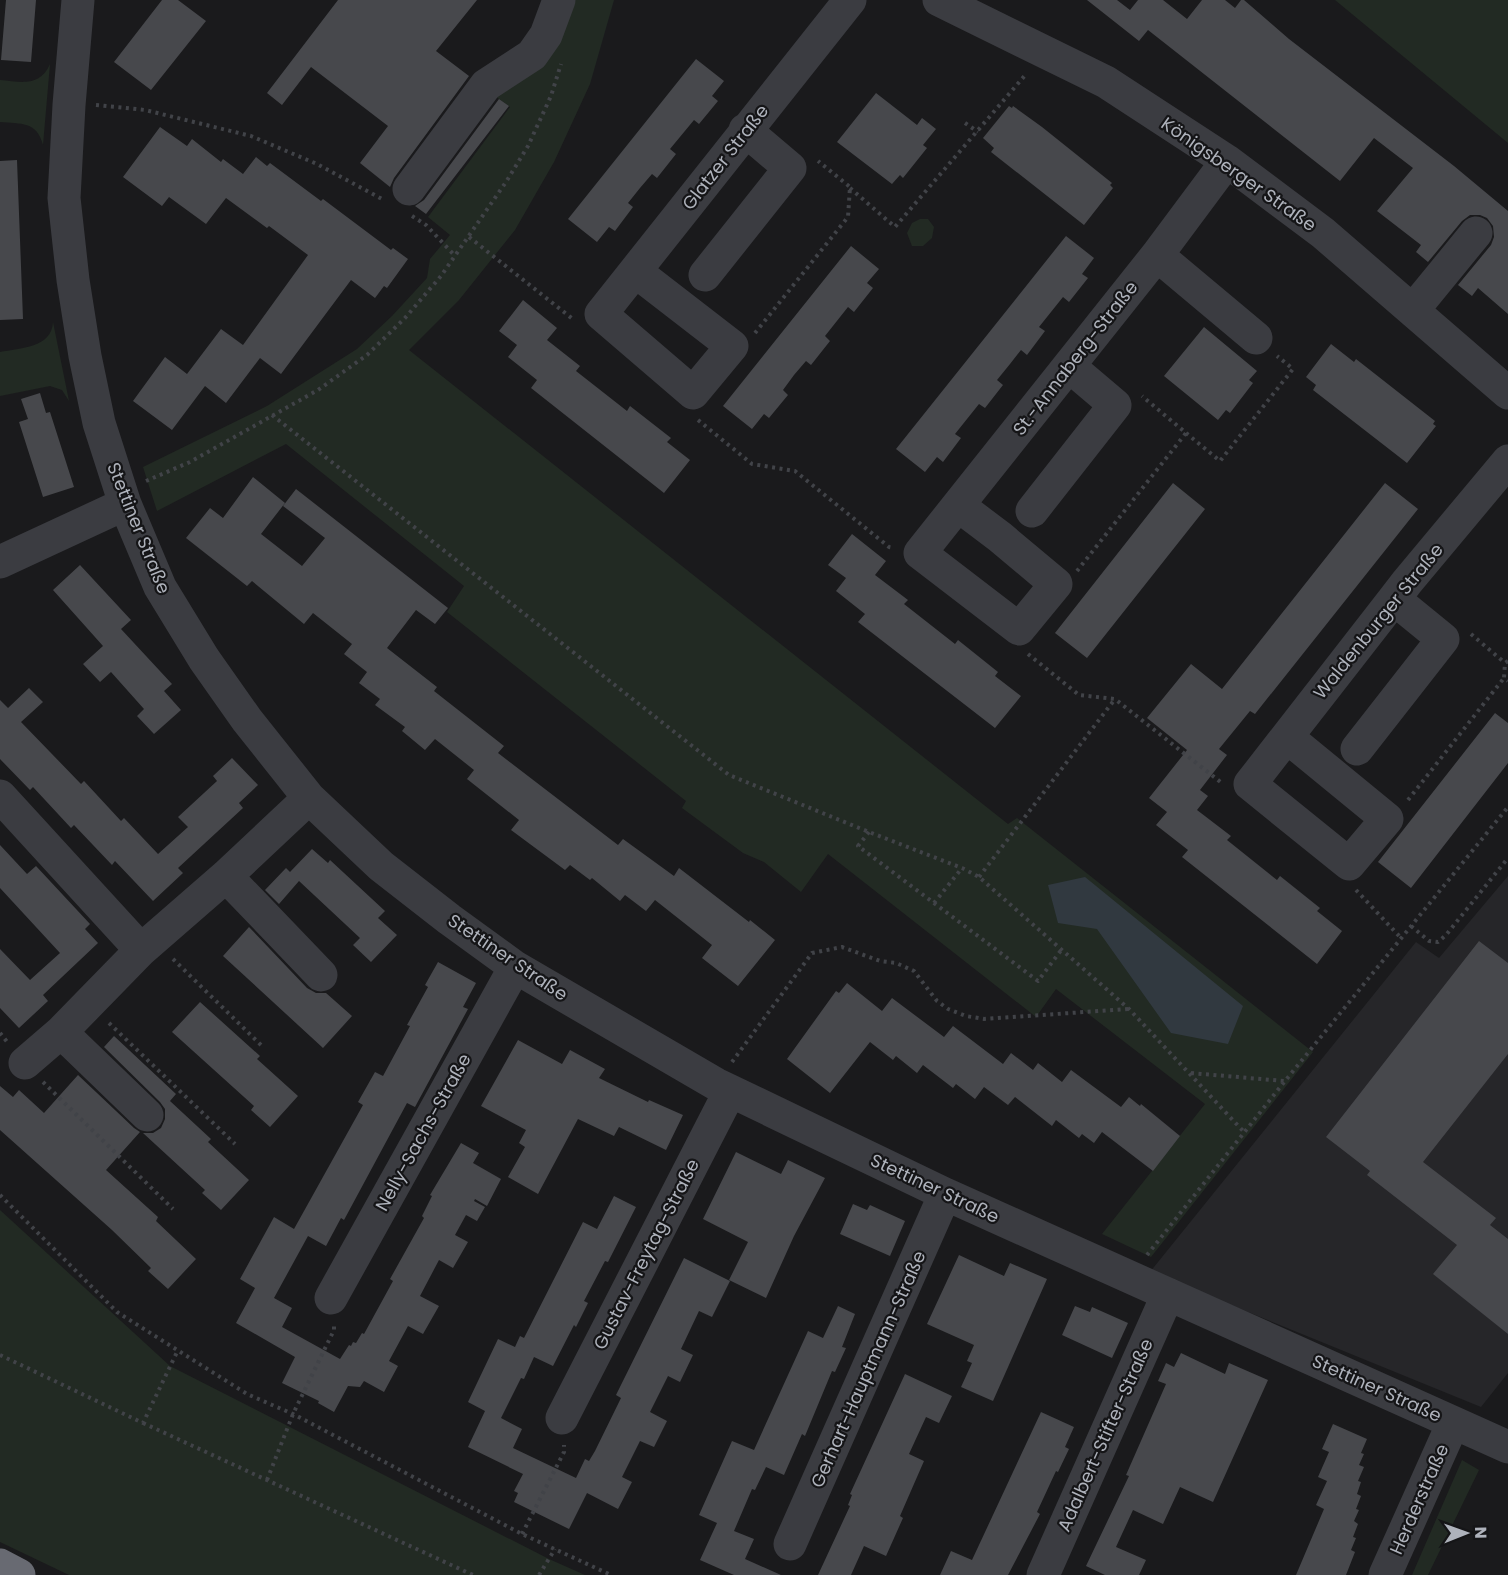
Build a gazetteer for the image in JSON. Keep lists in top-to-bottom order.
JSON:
{
  "streets": {
    "street": [
      "Glatzer Straße",
      "Königsberger Straße",
      "St.-Annaberg-Straße",
      "Stettiner Straße",
      "Waldenburger Straße",
      "Nelly-Sachs-Straße",
      "Gustav-Freytag-Straße",
      "Gerhart-Hauptmann-Straße",
      "Adalbert-Stifter-Straße",
      "Herderstraße"
    ]
  },
  "crossings": [
    ["Königsberger Straße", "St.-Annaberg-Straße"],
    ["Stettiner Straße", "Nelly-Sachs-Straße"],
    ["Stettiner Straße", "Gustav-Freytag-Straße"],
    ["Stettiner Straße", "Gerhart-Hauptmann-Straße"],
    ["Stettiner Straße", "Adalbert-Stifter-Straße"],
    ["Stettiner Straße", "Herderstraße"]
  ],
  "north": "right"
}
